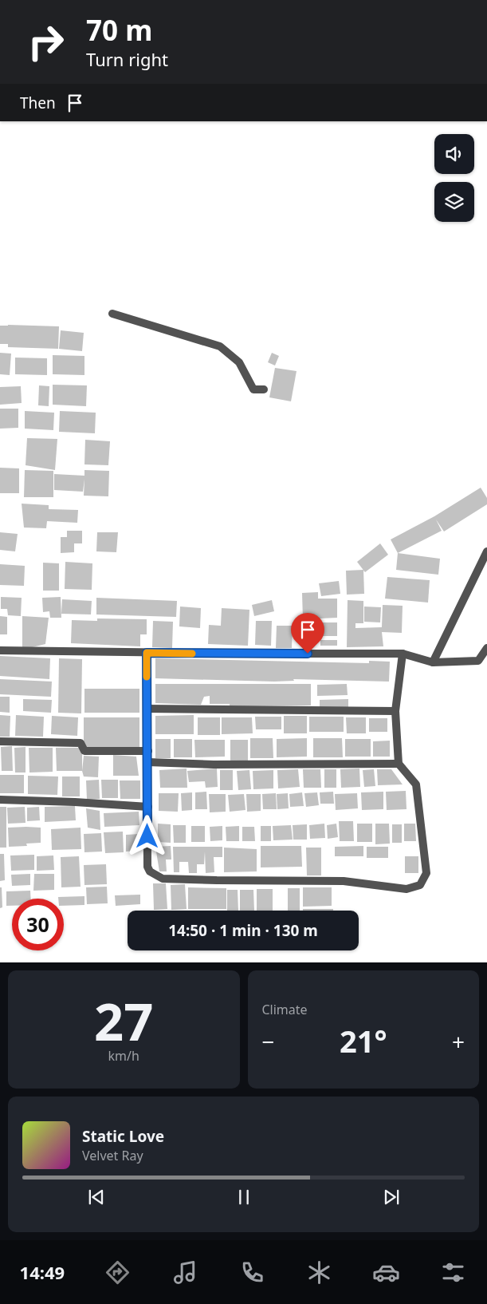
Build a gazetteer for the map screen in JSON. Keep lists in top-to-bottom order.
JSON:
{
  "page": {
    "turn": ["70 m", "Turn right"],
    "then": "Then",
    "limit": "30",
    "trip": "14:50 · 1 min · 130 m",
    "tile": [
      ["27", "km/h"],
      "Climate"
    ],
    "heat": ["−", "21°", "+"],
    "song": ["Static Love", "Velvet Ray"],
    "tabs": "14:49"
  }
}
